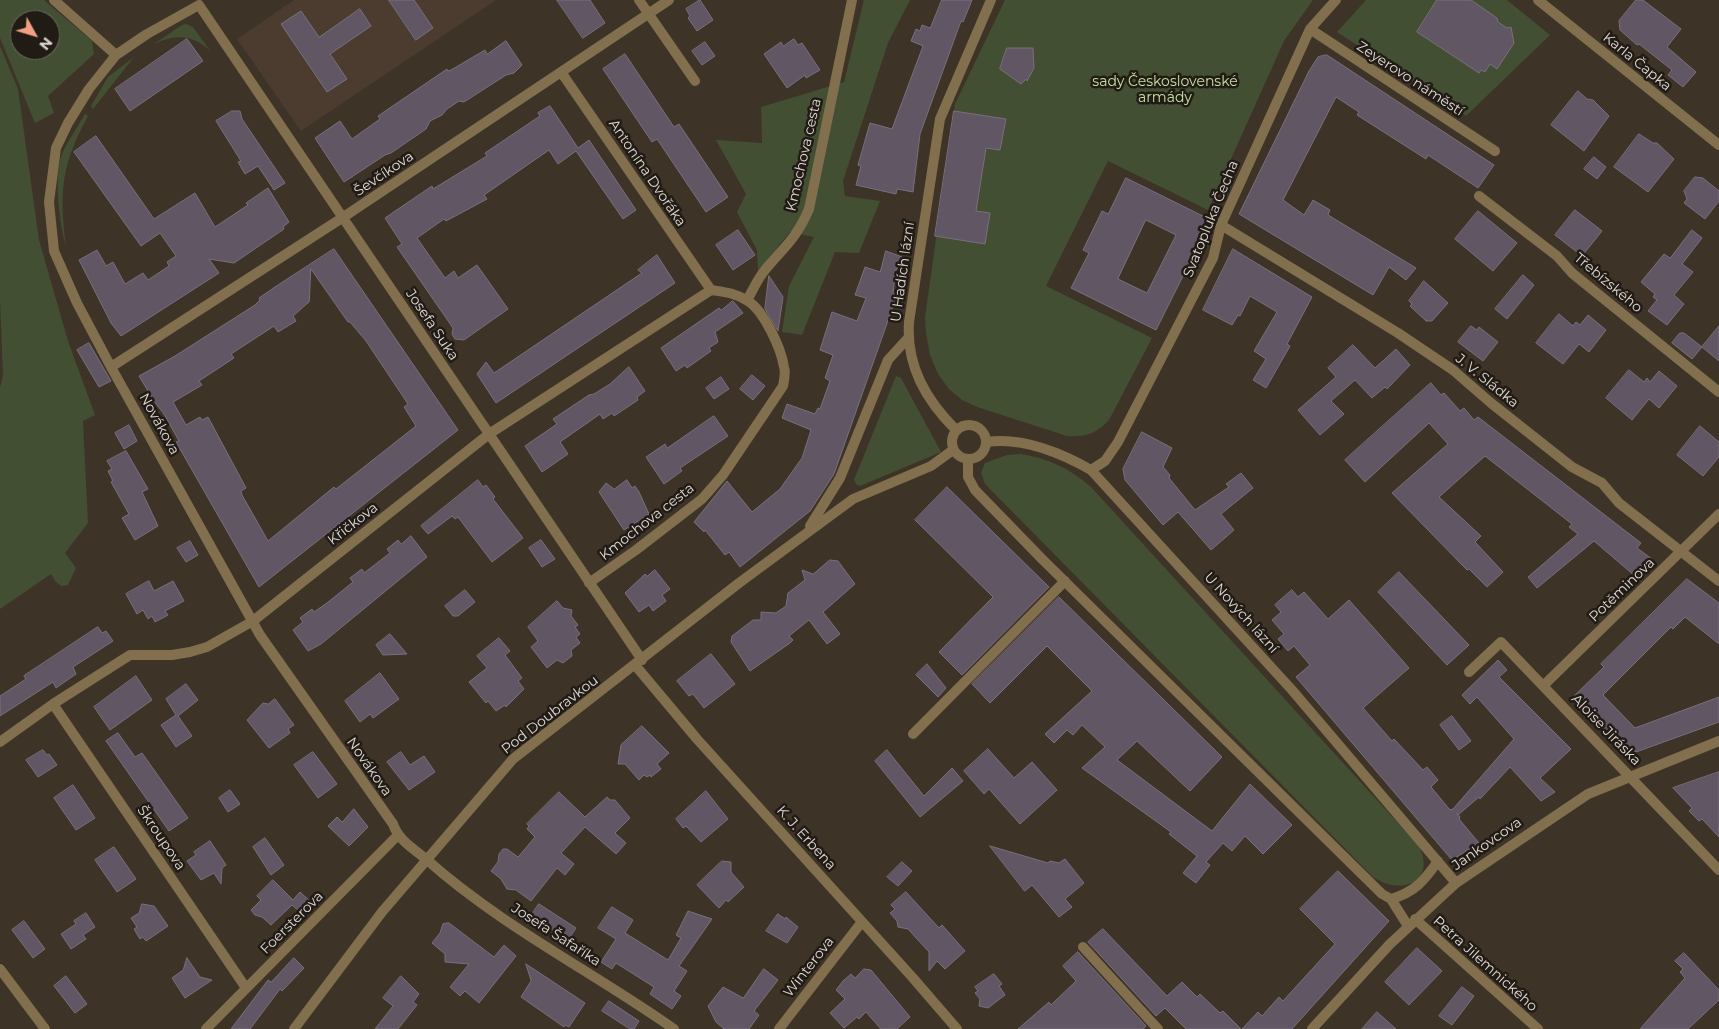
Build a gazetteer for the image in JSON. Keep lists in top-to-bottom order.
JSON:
{
  "streets": {
    "street": [
      "Karla Čapka",
      "Zeyerovo náměstí",
      "Kmochova cesta",
      "Antonína Dvořáka",
      "Ševčíkova",
      "Svatopluka Čecha",
      "U Hadích lázní",
      "Třebízského",
      "Josefa Suka",
      "J. V. Sládka",
      "Novákova",
      "Křičkova",
      "Potěminova",
      "U Nových lázní",
      "Pod Doubravkou",
      "Aloise Jiráska",
      "Škroupova",
      "K. J. Erbena",
      "Jankovcova",
      "Foersterova",
      "Josefa Šafaříka",
      "Petra Jilemnického",
      "Winterova"
    ]
  },
  "crossings": [
    ["Zeyerovo náměstí", "Svatopluka Čecha"],
    ["Kmochova cesta", "Josefa Suka"],
    ["Antonína Dvořáka", "Ševčíkova"],
    ["Antonína Dvořáka", "Křičkova"],
    ["Ševčíkova", "Josefa Suka"],
    ["Ševčíkova", "Novákova"],
    ["Svatopluka Čecha", "J. V. Sládka"],
    ["Svatopluka Čecha", "U Nových lázní"],
    ["U Hadích lázní", "Pod Doubravkou"],
    ["Josefa Suka", "Novákova"],
    ["Josefa Suka", "Křičkova"],
    ["Josefa Suka", "Pod Doubravkou"],
    ["Josefa Suka", "K. J. Erbena"],
    ["J. V. Sládka", "Potěminova"],
    ["Novákova", "Křičkova"],
    ["Novákova", "Pod Doubravkou"],
    ["Novákova", "Foersterova"],
    ["Novákova", "Josefa Šafaříka"],
    ["Křičkova", "Škroupova"],
    ["Potěminova", "Aloise Jiráska"],
    ["U Nových lázní", "Jankovcova"],
    ["Pod Doubravkou", "K. J. Erbena"],
    ["Pod Doubravkou", "Josefa Šafaříka"],
    ["Aloise Jiráska", "Jankovcova"],
    ["Škroupova", "Foersterova"],
    ["K. J. Erbena", "Winterova"],
    ["Jankovcova", "Petra Jilemnického"]
  ],
  "parks": ["sady Československé armády"],
  "north": "bottom right"
}
